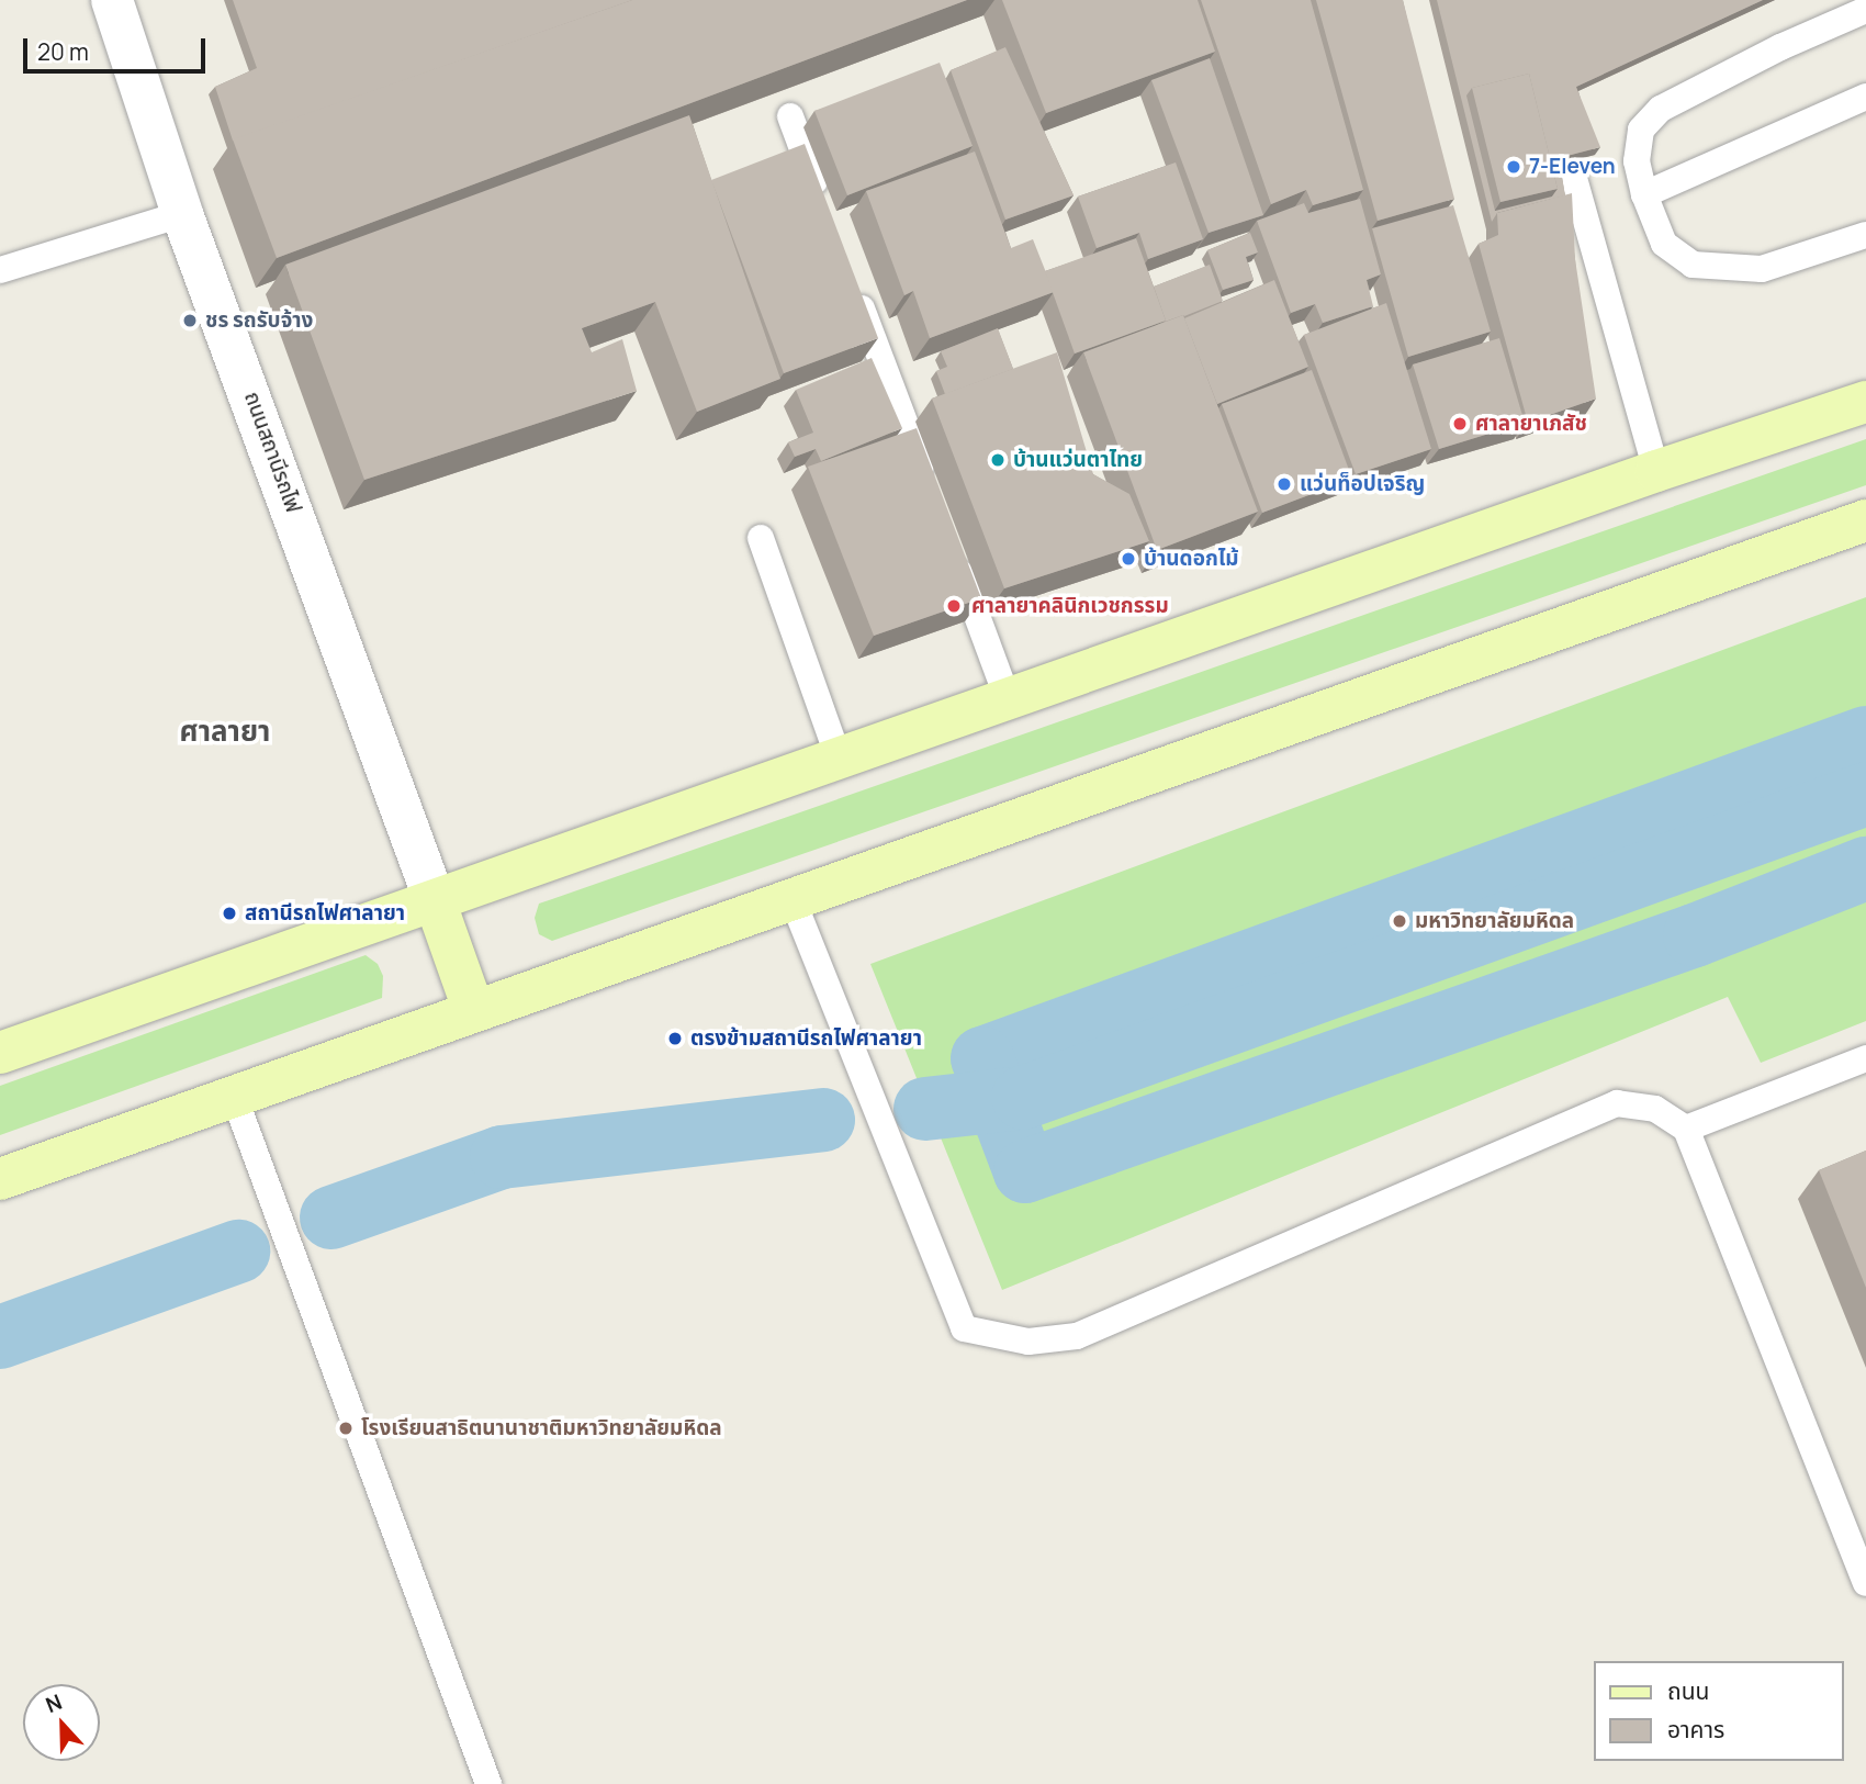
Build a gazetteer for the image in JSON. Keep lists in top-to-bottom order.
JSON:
{
  "streets": {
    "street": ["ถนนสถานีรถไฟ"]
  },
  "districts": ["ศาลายา"],
  "places": [
    "7-Eleven",
    "ชร รถรับจ้าง",
    "ศาลายาเภสัช",
    "บ้านแว่นตาไทย",
    "แว่นท็อปเจริญ",
    "บ้านดอกไม้",
    "ศาลายาคลินิกเวชกรรม",
    "สถานีรถไฟศาลายา",
    "มหาวิทยาลัยมหิดล",
    "ตรงข้ามสถานีรถไฟศาลายา",
    "โรงเรียนสาธิตนานาชาติมหาวิทยาลัยมหิดล"
  ],
  "legend": ["ถนน", "อาคาร"],
  "scale_bar": "20 m",
  "north": "top"
}
